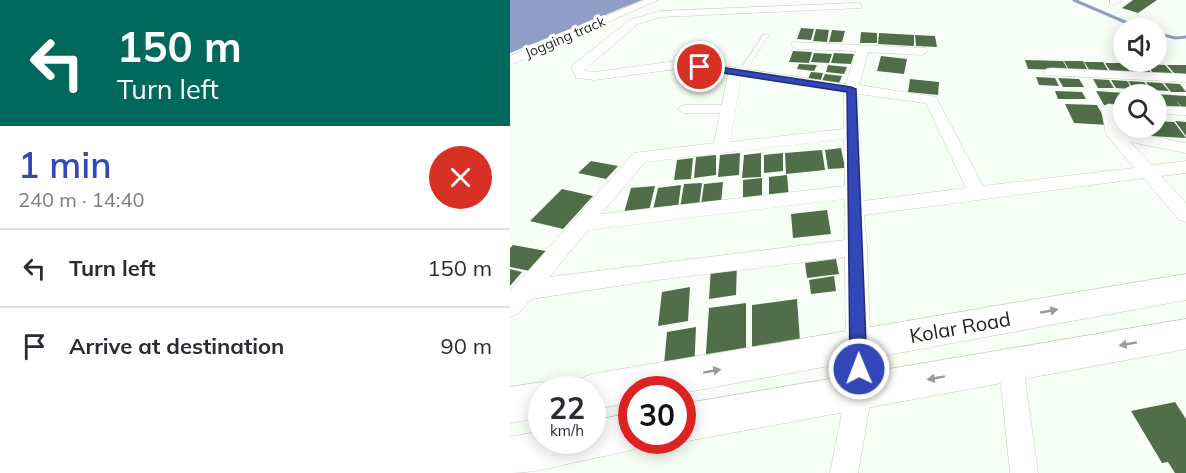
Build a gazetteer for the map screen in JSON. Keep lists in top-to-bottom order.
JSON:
{
  "streets": {
    "main road": ["Kolar Road"],
    "street": ["Jogging track"]
  },
  "page": {
    "turn": ["150 m", "Turn left"],
    "heading": ["1 min", "240 m · 14:40"],
    "list": [
      {
        "name": "Turn left",
        "value": "150 m"
      },
      {
        "name": "Arrive at destination",
        "value": "90 m"
      }
    ],
    "speed": "22 km/h",
    "limit": "30"
  }
}
